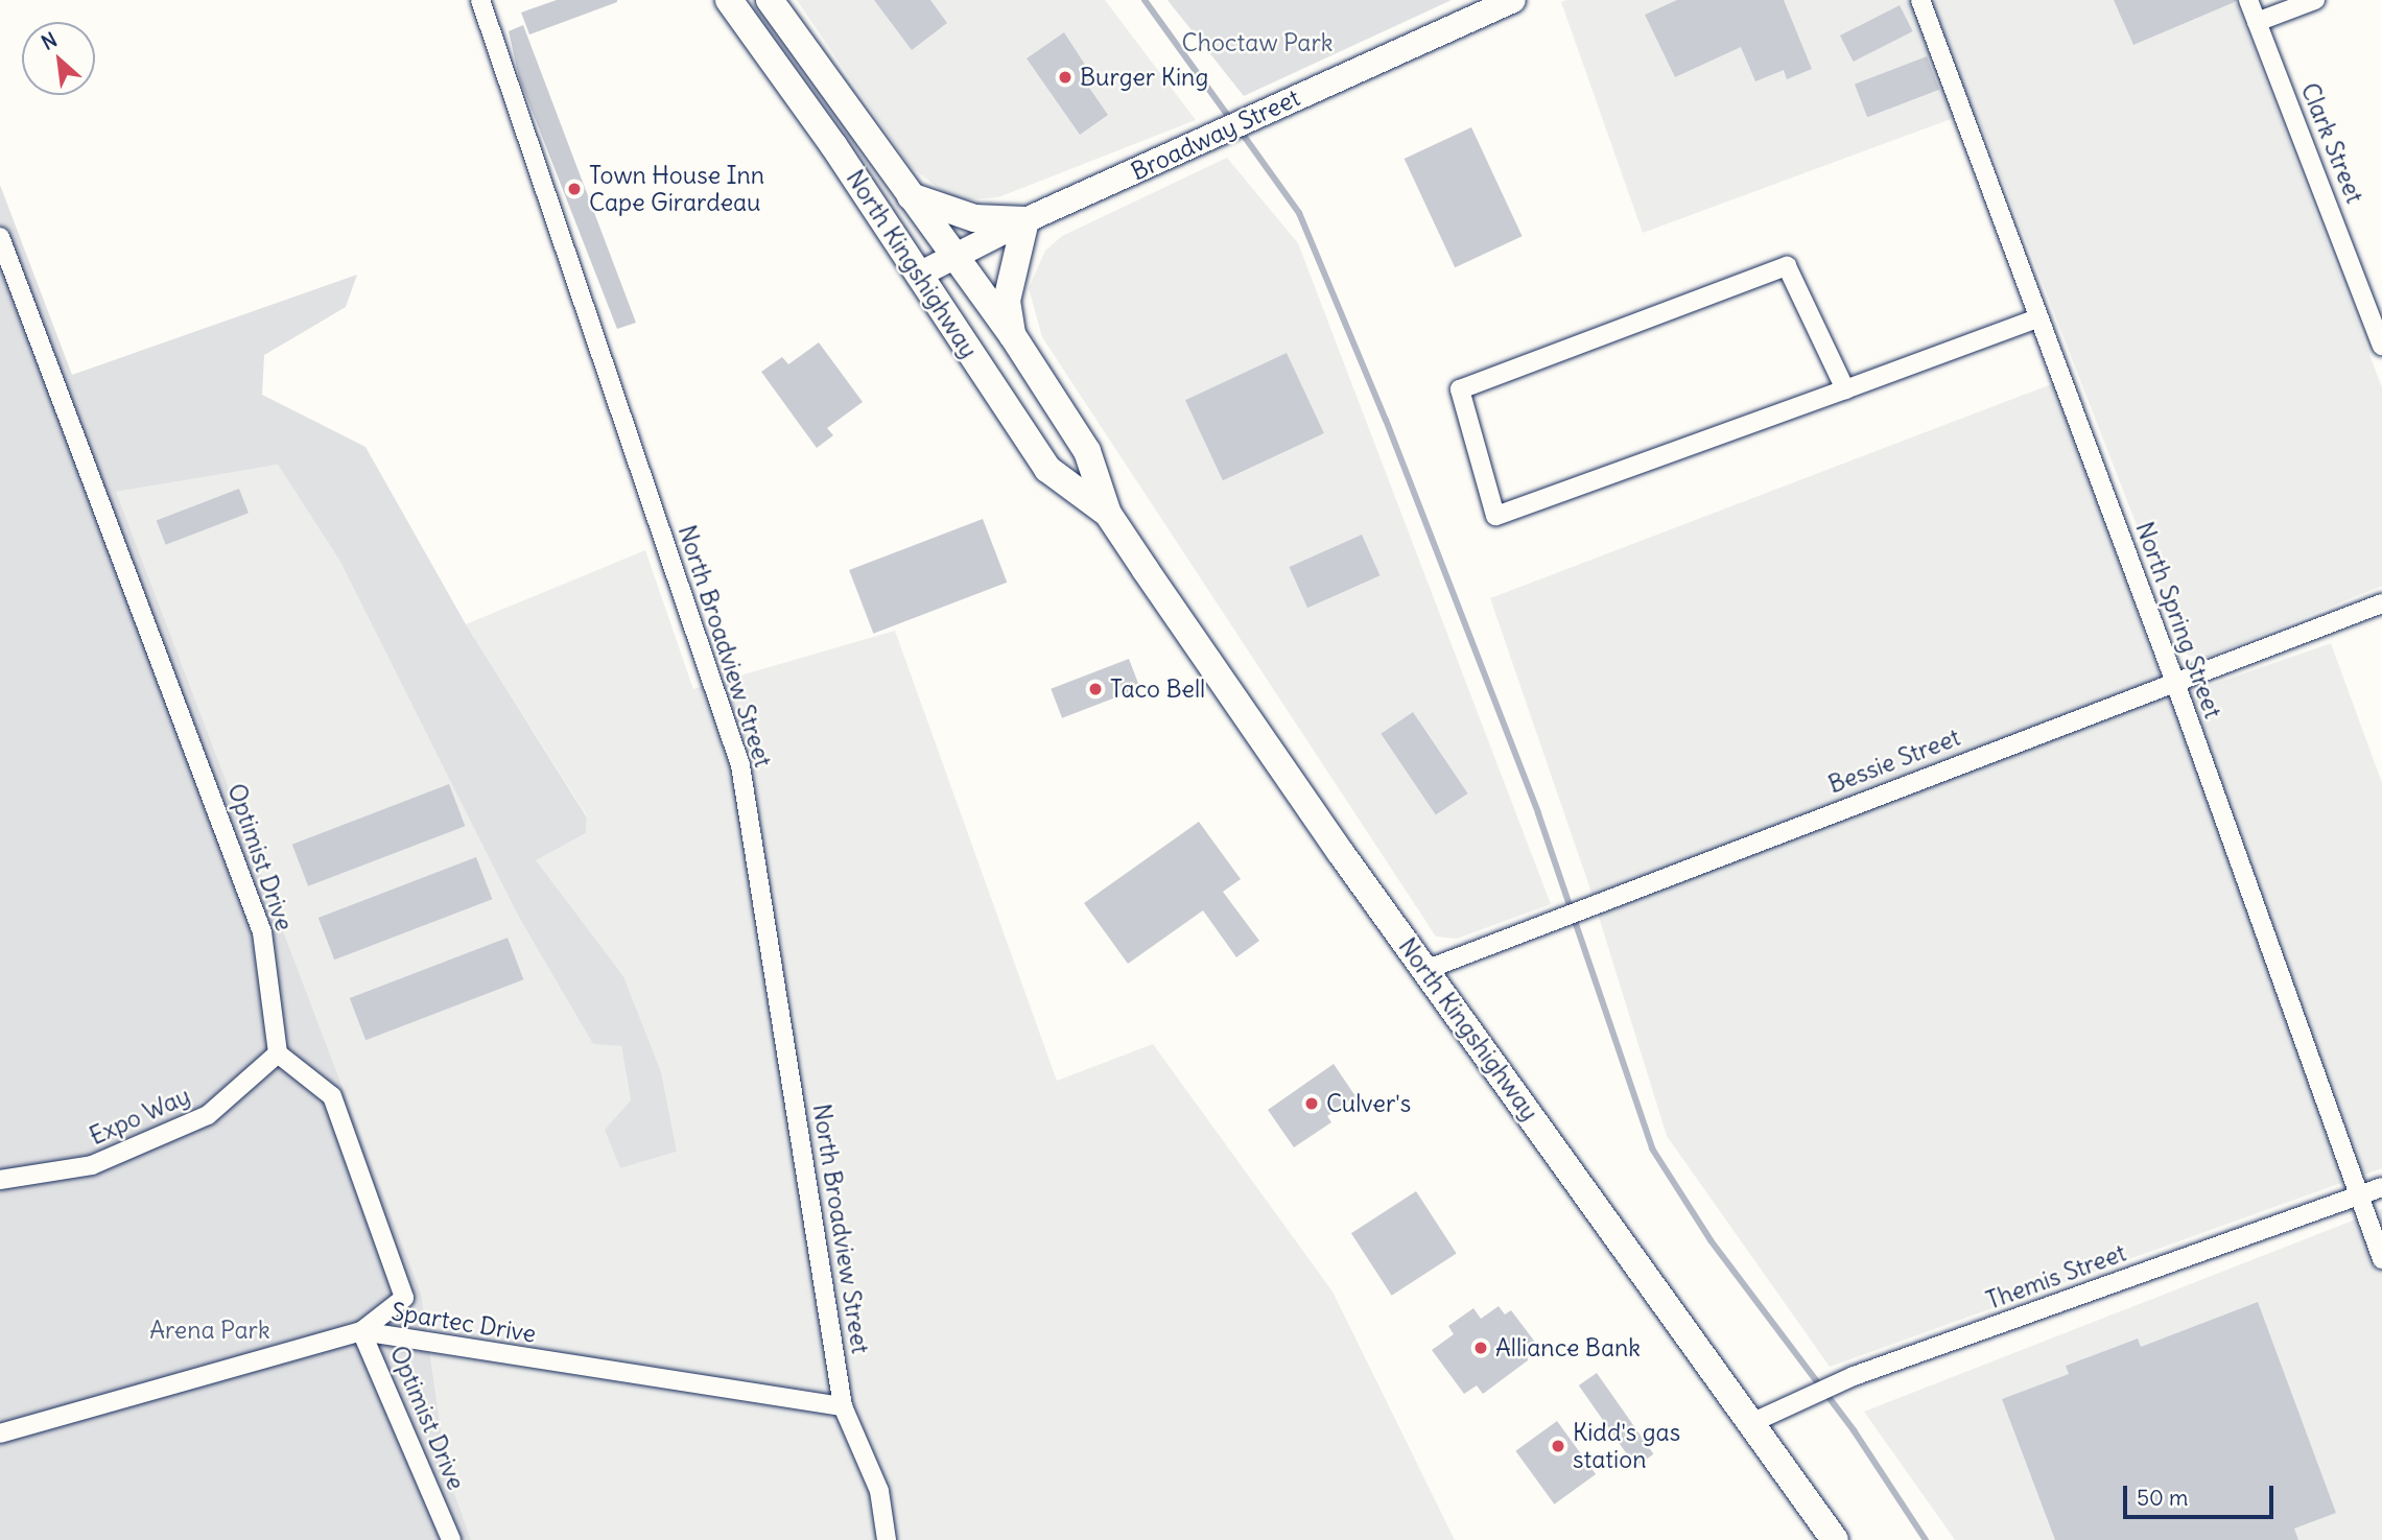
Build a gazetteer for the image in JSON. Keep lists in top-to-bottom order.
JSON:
{
  "streets": {
    "main road": ["Broadway Street", "North Kingshighway"],
    "street": [
      "Clark Street",
      "North Spring Street",
      "North Broadview Street",
      "Bessie Street",
      "Optimist Drive",
      "Expo Way",
      "Themis Street",
      "Spartec Drive"
    ]
  },
  "crossings": [
    ["Broadway Street", "North Kingshighway"],
    ["North Kingshighway", "Bessie Street"],
    ["North Kingshighway", "Themis Street"],
    ["North Spring Street", "Bessie Street"],
    ["North Spring Street", "Themis Street"],
    ["North Broadview Street", "Spartec Drive"],
    ["Optimist Drive", "Expo Way"],
    ["Optimist Drive", "Spartec Drive"]
  ],
  "parks": ["Choctaw Park", "Arena Park"],
  "places": [
    "Burger King",
    "Town House Inn Cape Girardeau",
    "Taco Bell",
    "Culver's",
    "Alliance Bank",
    "Kidd's gas station"
  ],
  "scale_bar": "50 m",
  "north": "top left"
}
